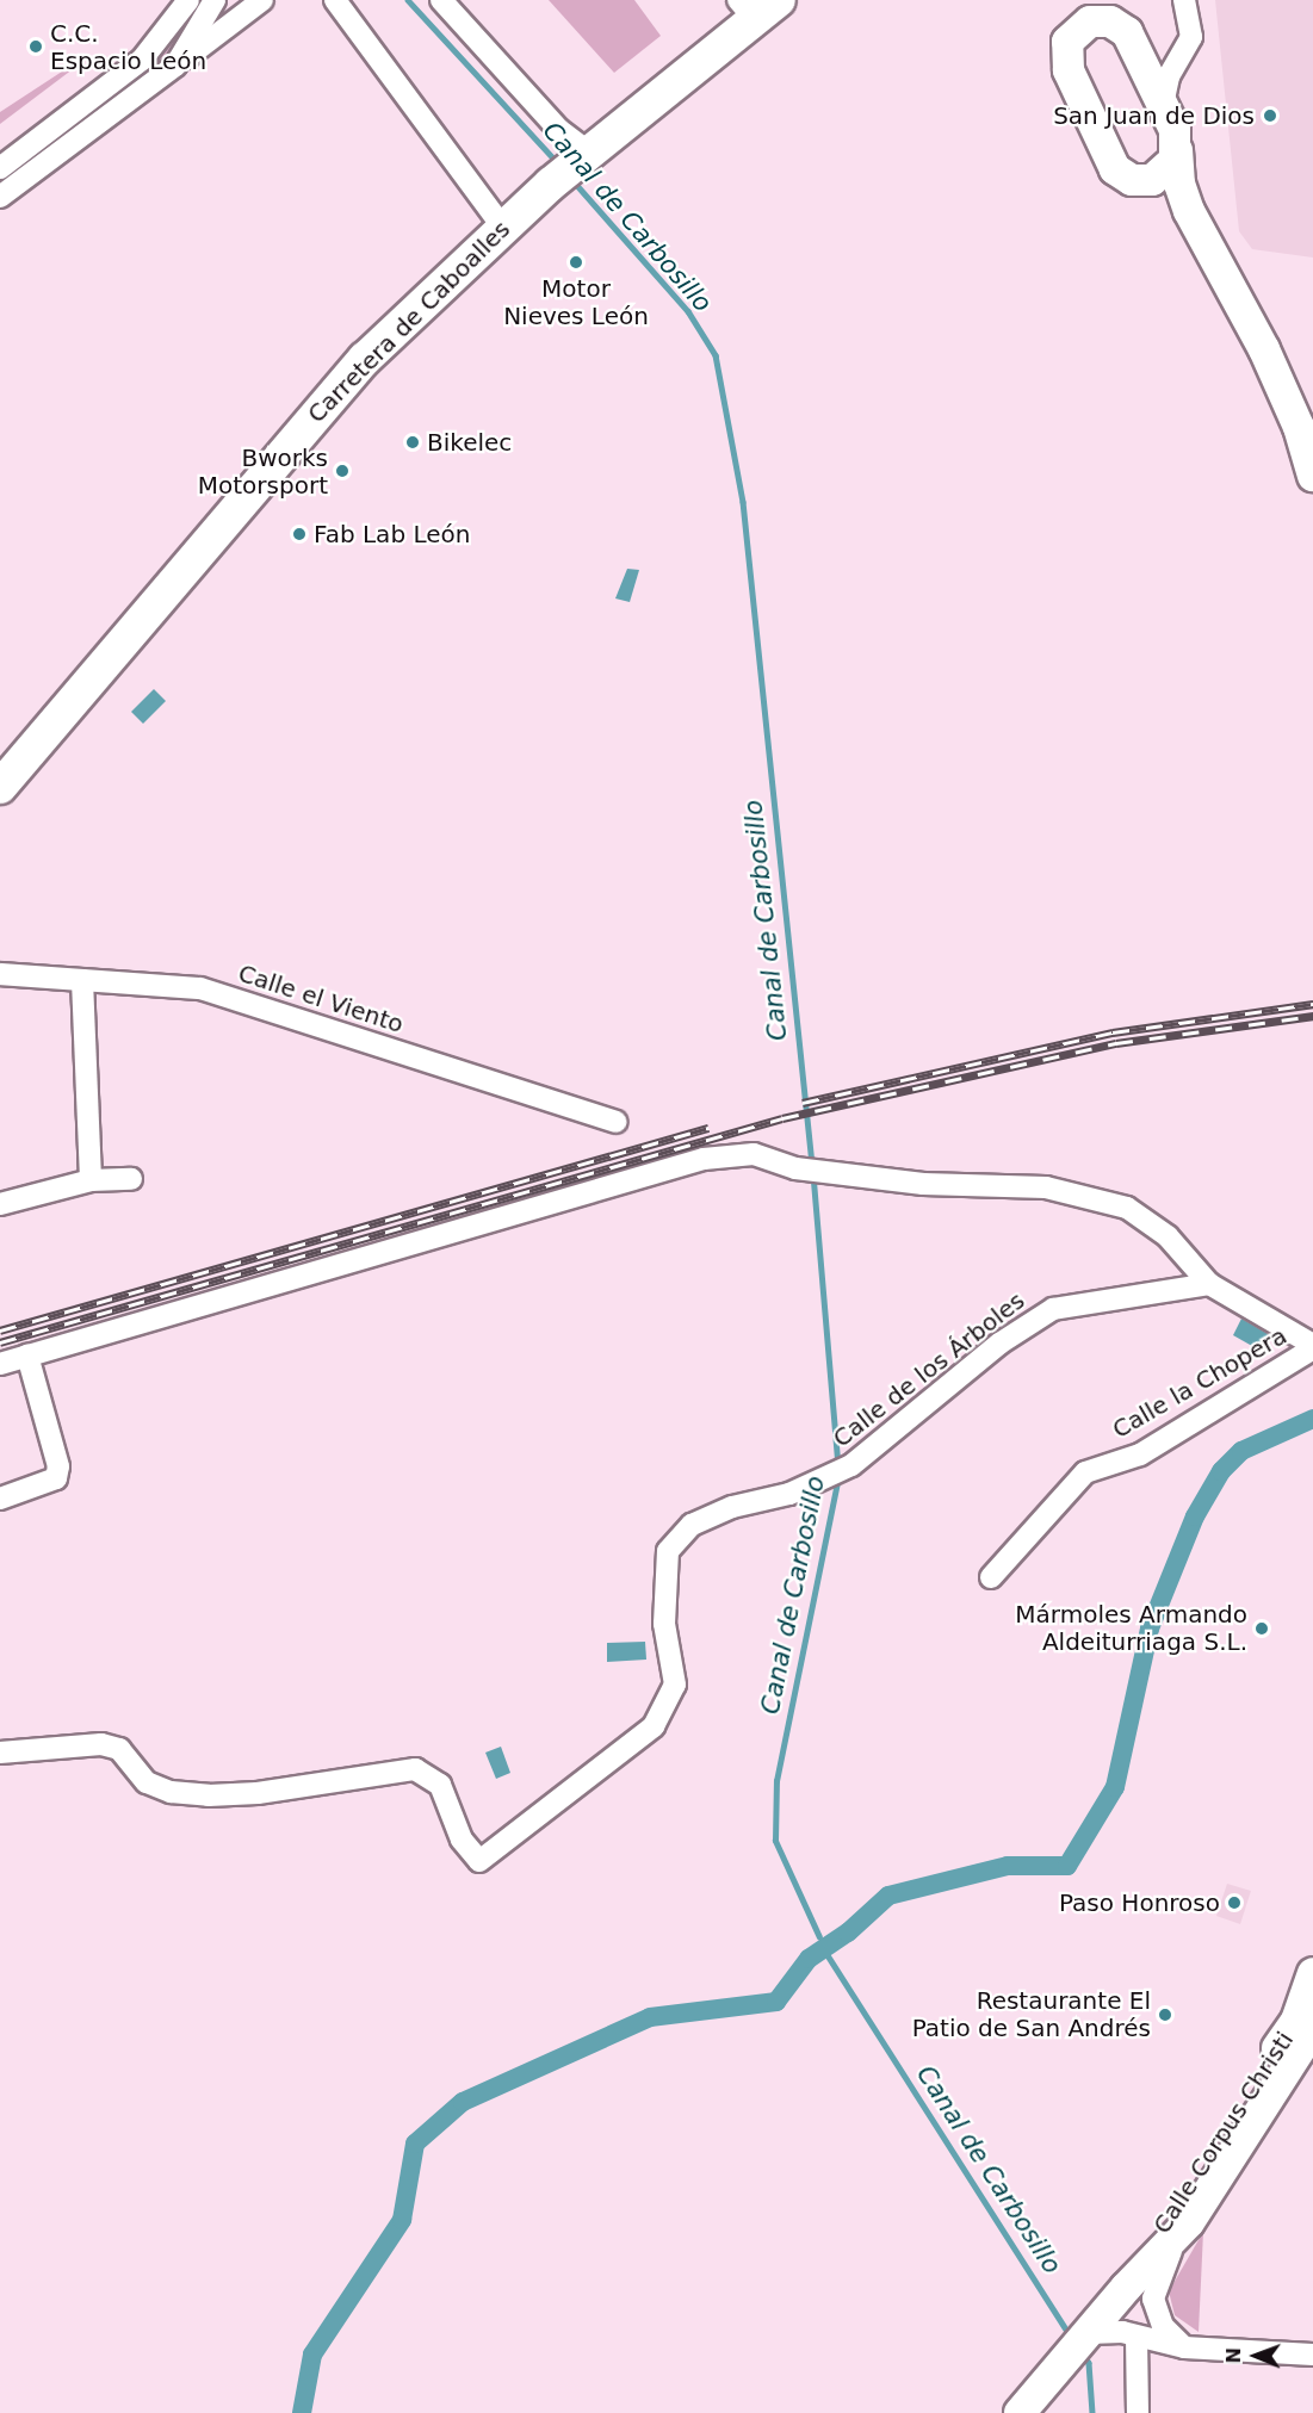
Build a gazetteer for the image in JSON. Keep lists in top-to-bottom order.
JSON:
{
  "streets": {
    "main road": ["Carretera de Caboalles", "Calle Corpus Christi"],
    "street": ["Calle el Viento", "Calle de los Árboles", "Calle la Chopera"]
  },
  "water": ["Canal de Carbosillo"],
  "places": [
    "C.C. Espacio León",
    "San Juan de Dios",
    "Motor Nieves León",
    "Bikelec",
    "Bworks Motorsport",
    "Fab Lab León",
    "Mármoles Armando Aldeiturriaga S.L.",
    "Paso Honroso",
    "Restaurante El Patio de San Andrés"
  ],
  "north": "left"
}
